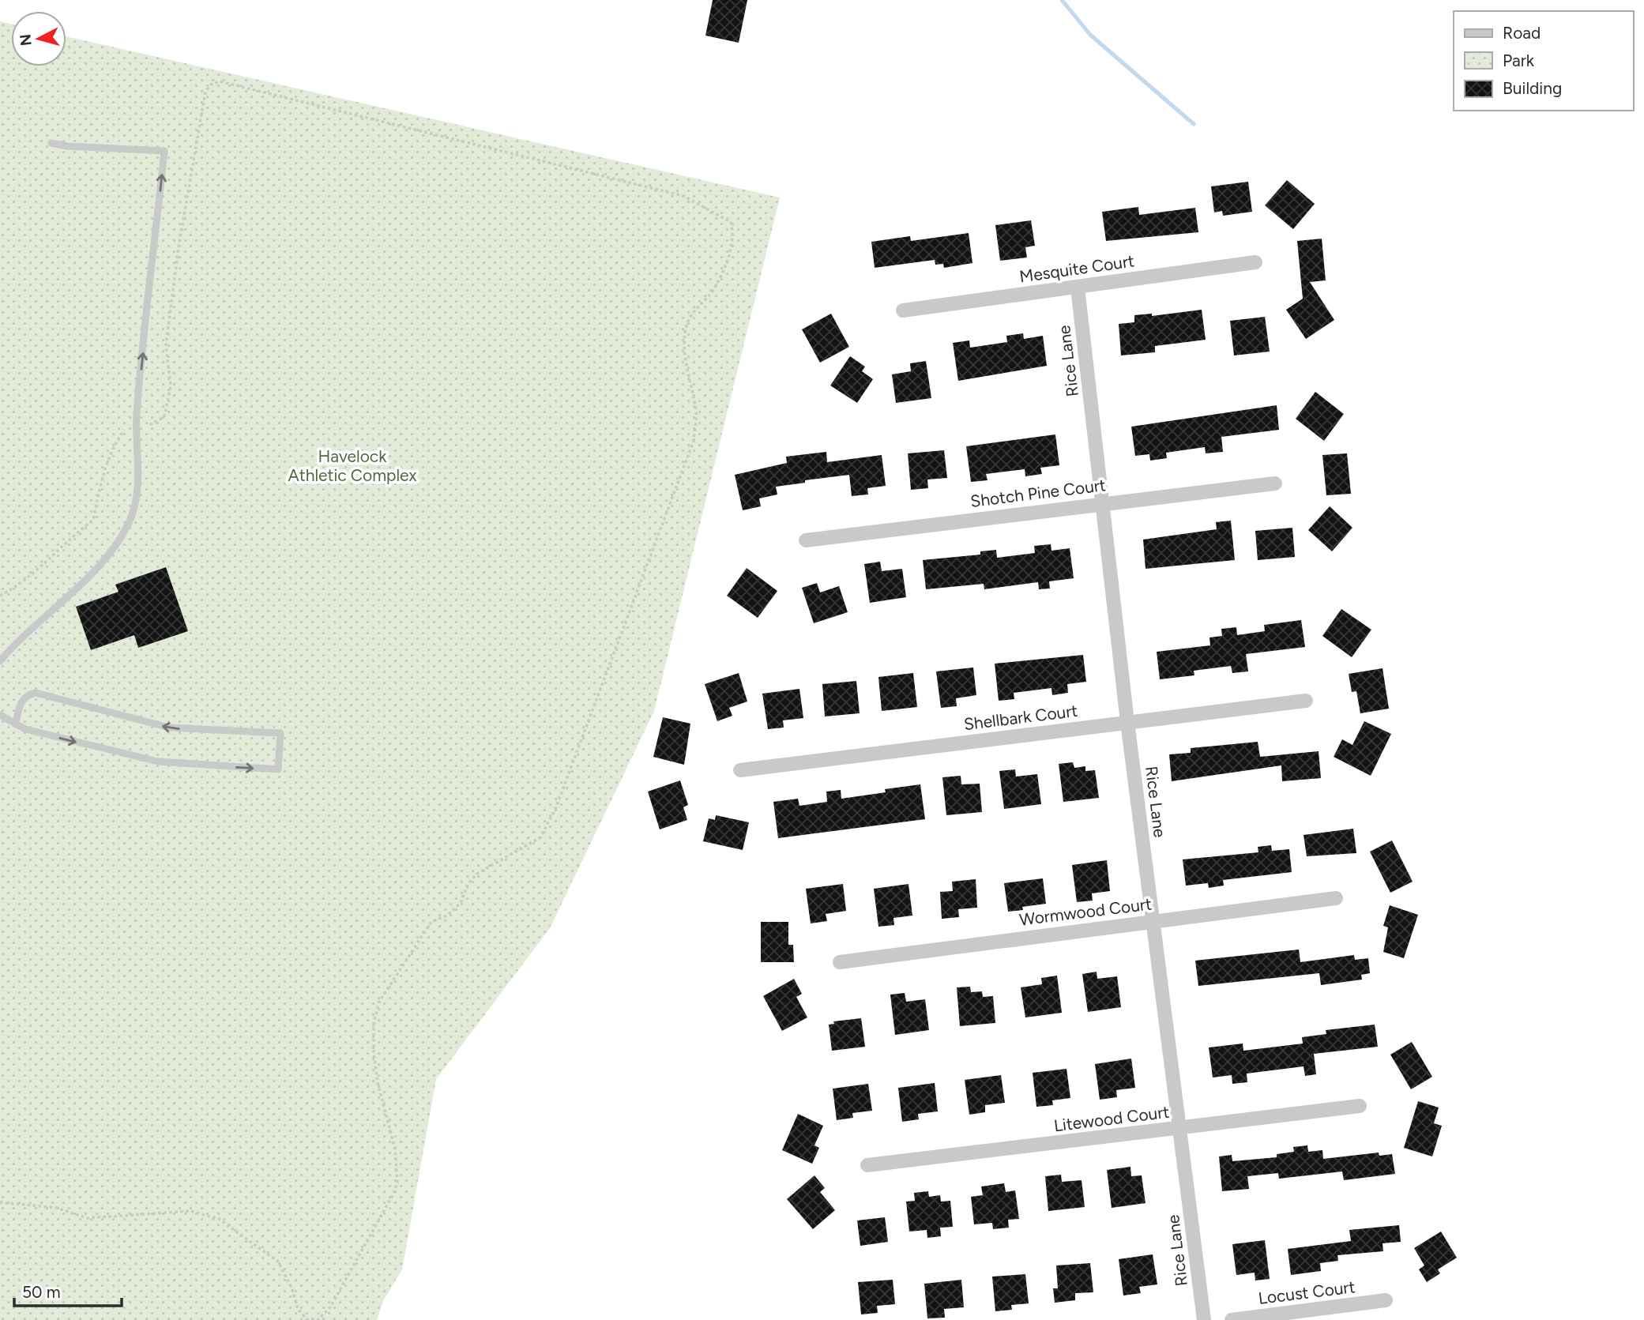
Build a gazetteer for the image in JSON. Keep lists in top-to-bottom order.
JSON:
{
  "streets": {
    "street": [
      "Mesquite Court",
      "Rice Lane",
      "Shotch Pine Court",
      "Shellbark Court",
      "Wormwood Court",
      "Litewood Court",
      "Locust Court"
    ]
  },
  "crossings": [
    ["Mesquite Court", "Rice Lane"],
    ["Rice Lane", "Shotch Pine Court"],
    ["Rice Lane", "Shellbark Court"],
    ["Rice Lane", "Wormwood Court"],
    ["Rice Lane", "Litewood Court"]
  ],
  "parks": ["Havelock Athletic Complex"],
  "legend": ["Road", "Park", "Building"],
  "scale_bar": "50 m",
  "north": "left"
}
